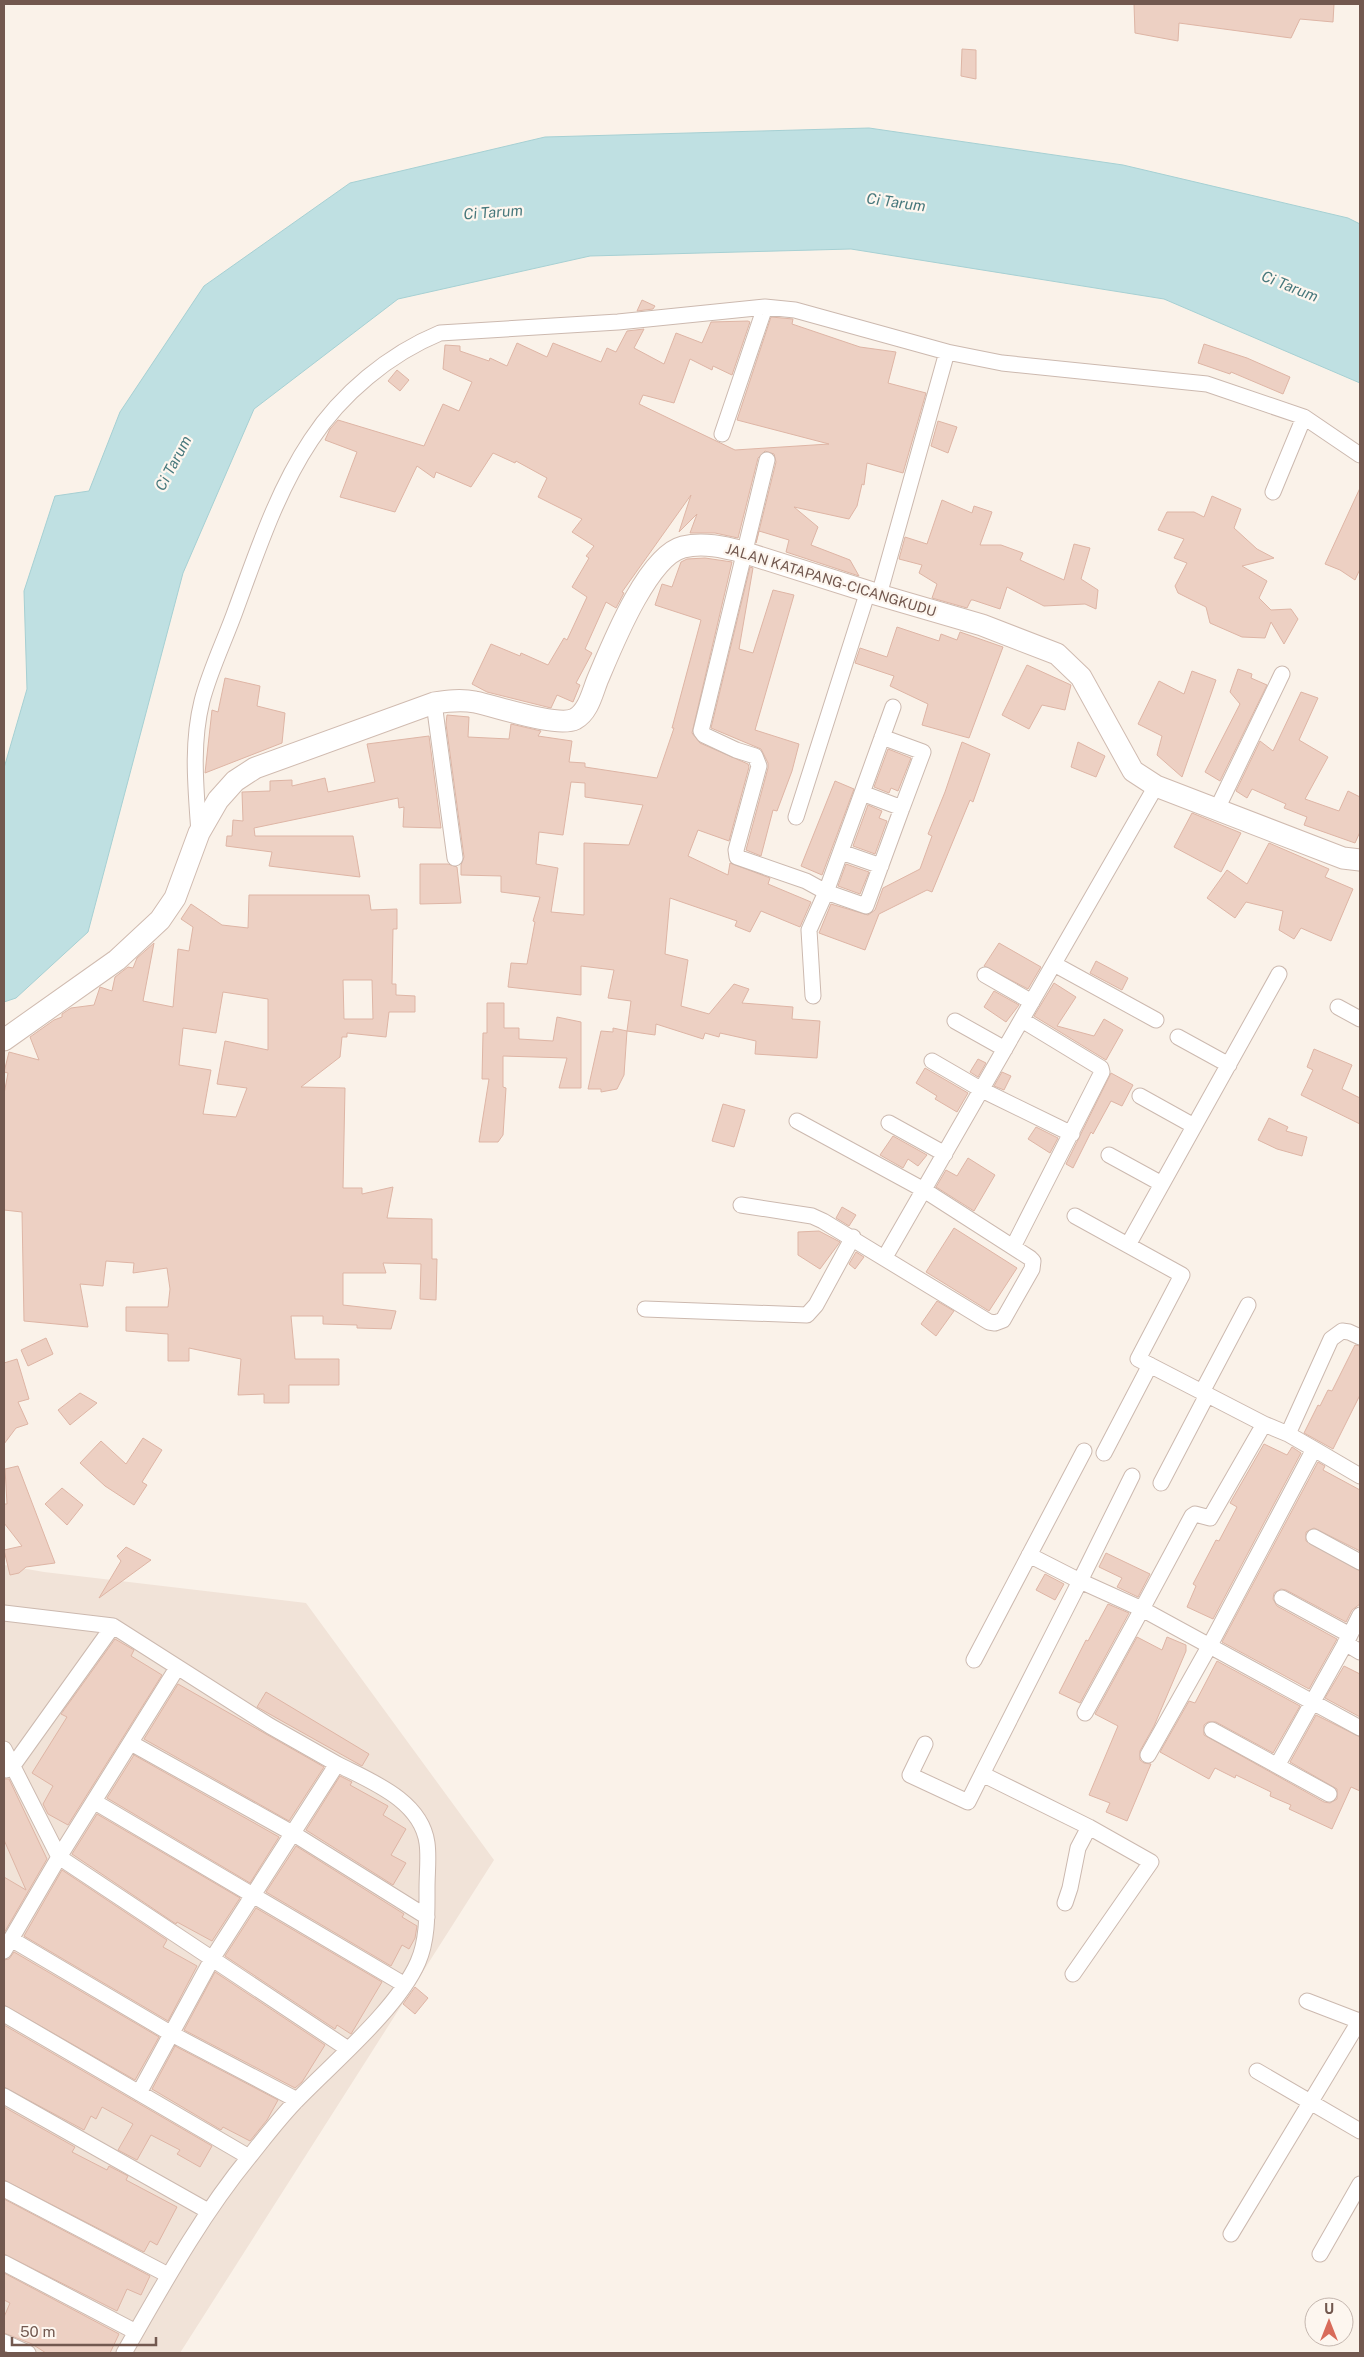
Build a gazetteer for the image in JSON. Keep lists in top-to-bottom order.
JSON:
{
  "streets": {
    "street": ["JALAN KATAPANG-CICANGKUDU"]
  },
  "water": ["Ci Tarum"],
  "scale_bar": "50 m",
  "north": "top"
}
